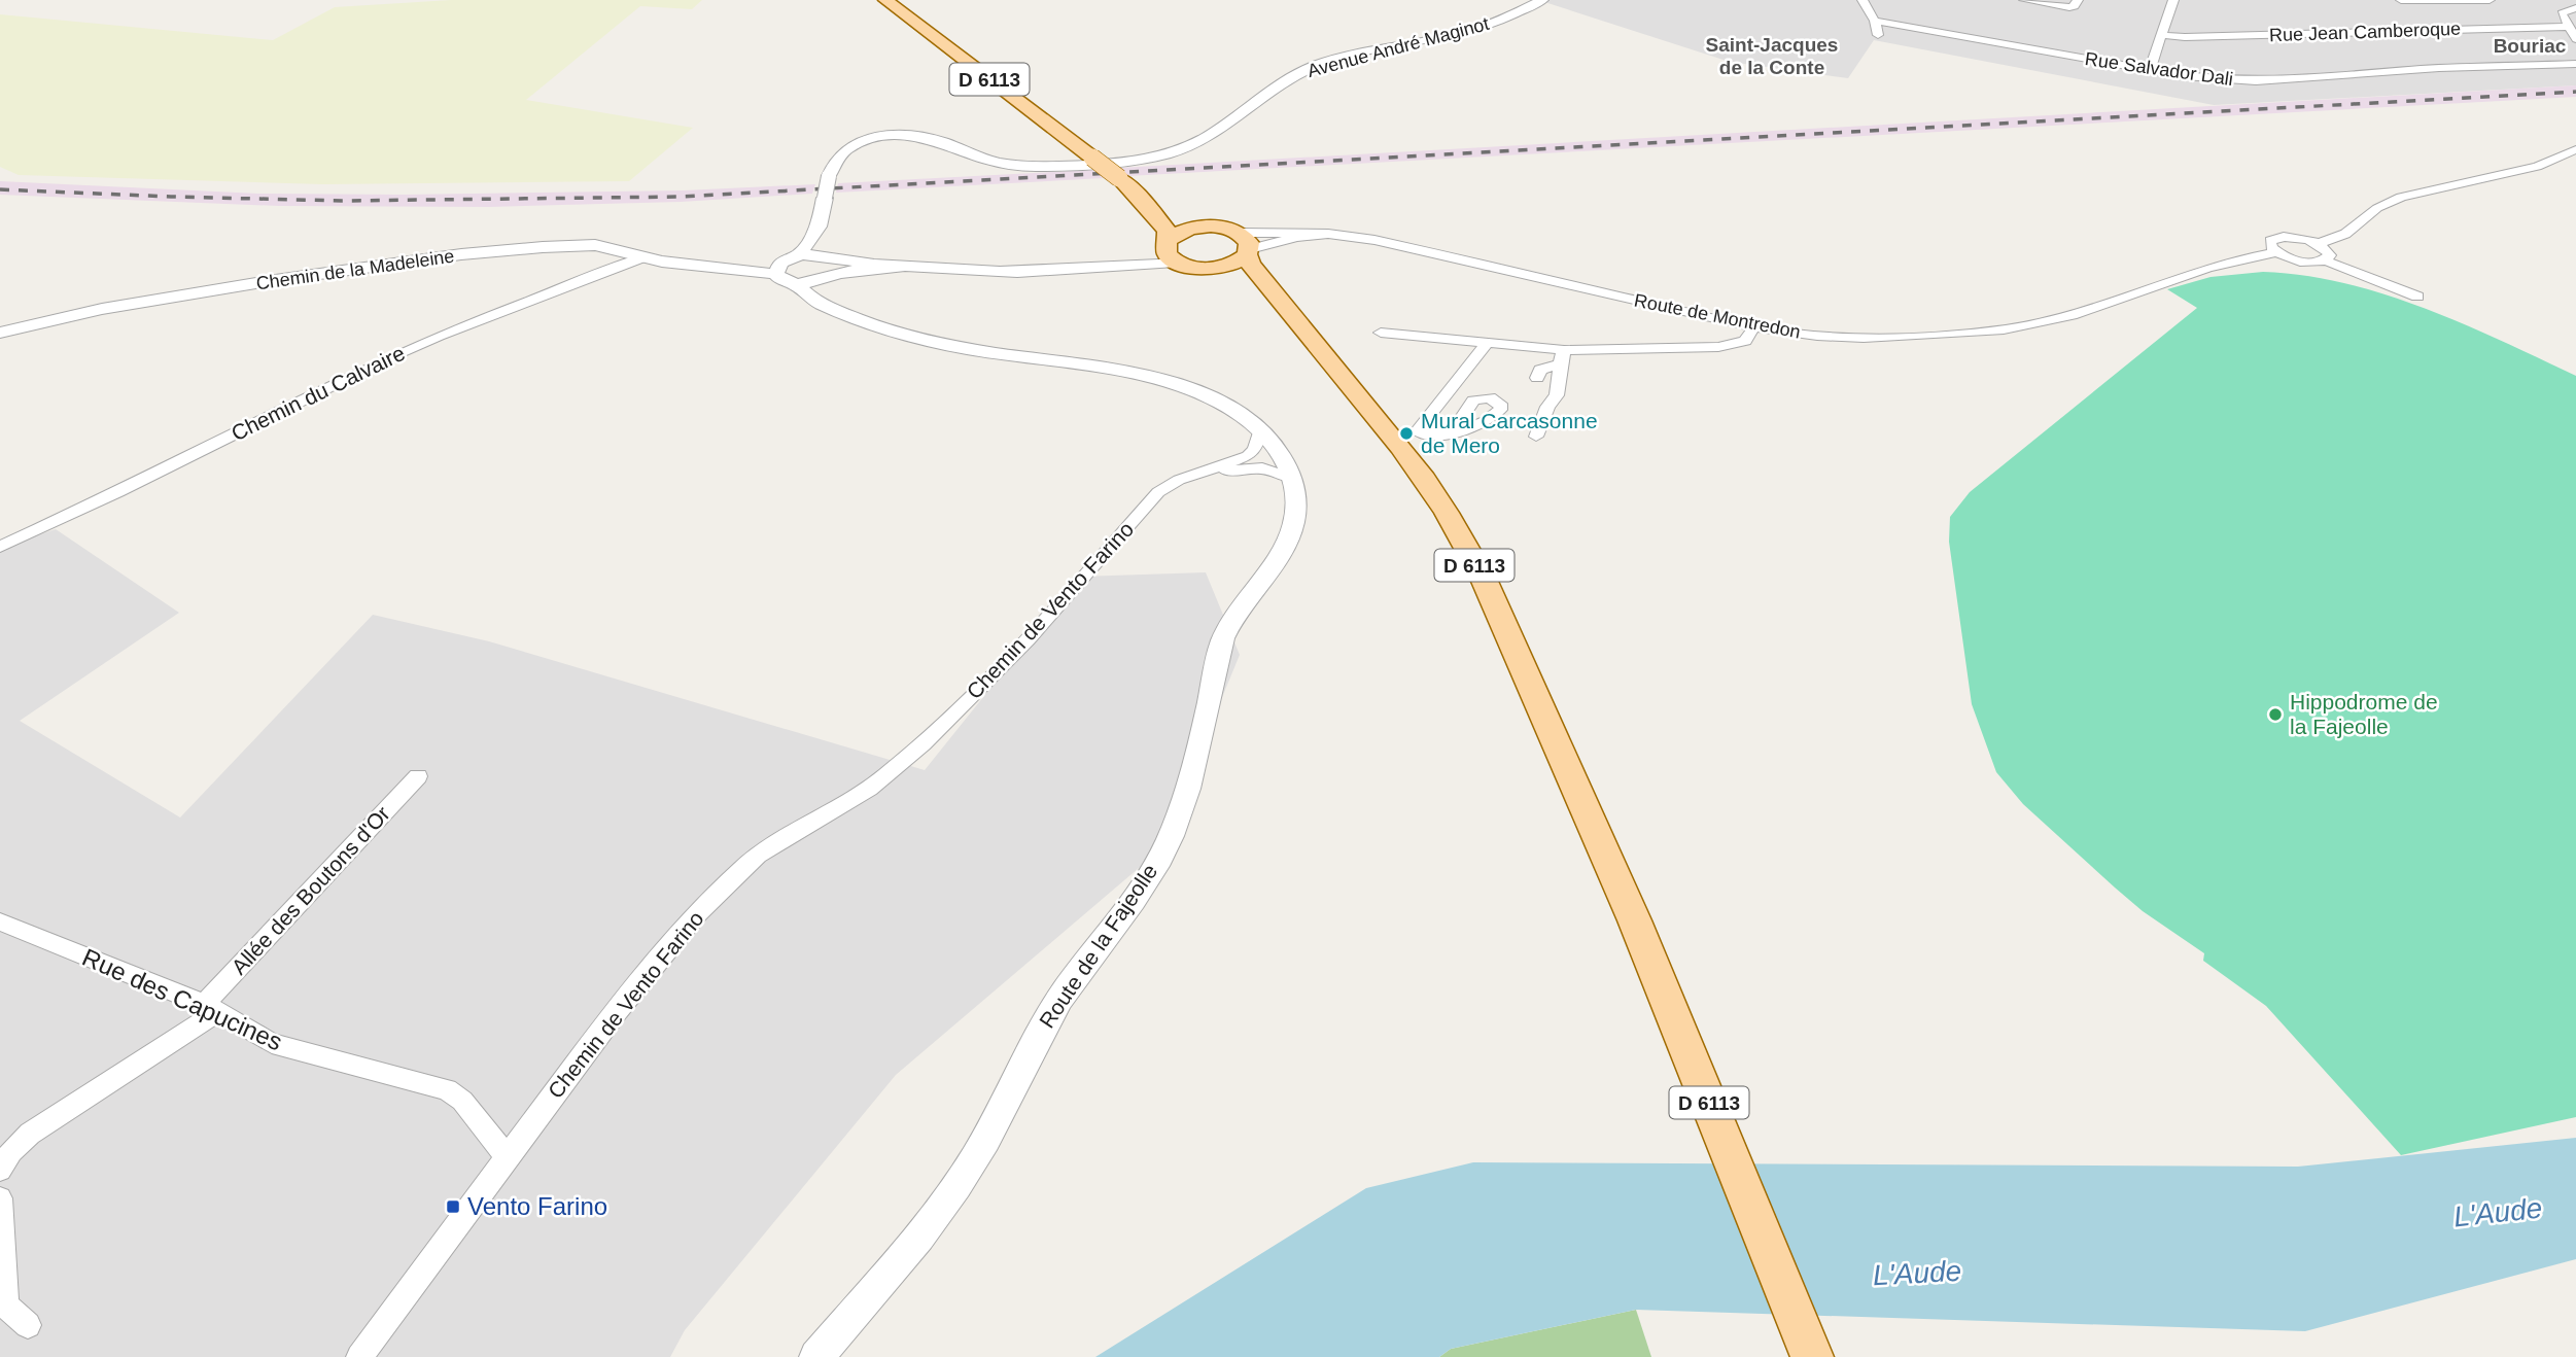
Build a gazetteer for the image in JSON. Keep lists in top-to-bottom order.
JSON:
{
  "streets": {
    "main road": ["D 6113"],
    "street": [
      "Rue Jean Camberoque",
      "Avenue André Maginot",
      "Rue Salvador Dali",
      "Chemin de la Madeleine",
      "Route de Montredon",
      "Chemin du Calvaire",
      "Chemin de Vento Farino",
      "Allée des Boutons d'Or",
      "Route de la Fajeolle",
      "Rue des Capucines"
    ]
  },
  "crossings": [
    ["Chemin de la Madeleine", "Chemin du Calvaire"],
    ["Chemin de Vento Farino", "Route de la Fajeolle"],
    ["Chemin de Vento Farino", "Rue des Capucines"],
    ["Allée des Boutons d'Or", "Rue des Capucines"]
  ],
  "districts": ["Saint-Jacques de la Conte", "Bouriac"],
  "water": ["L'Aude"],
  "places": {
    "other": ["Mural Carcasonne de Mero", "Hippodrome de la Fajeolle"],
    "transit": ["Vento Farino"]
  }
}
